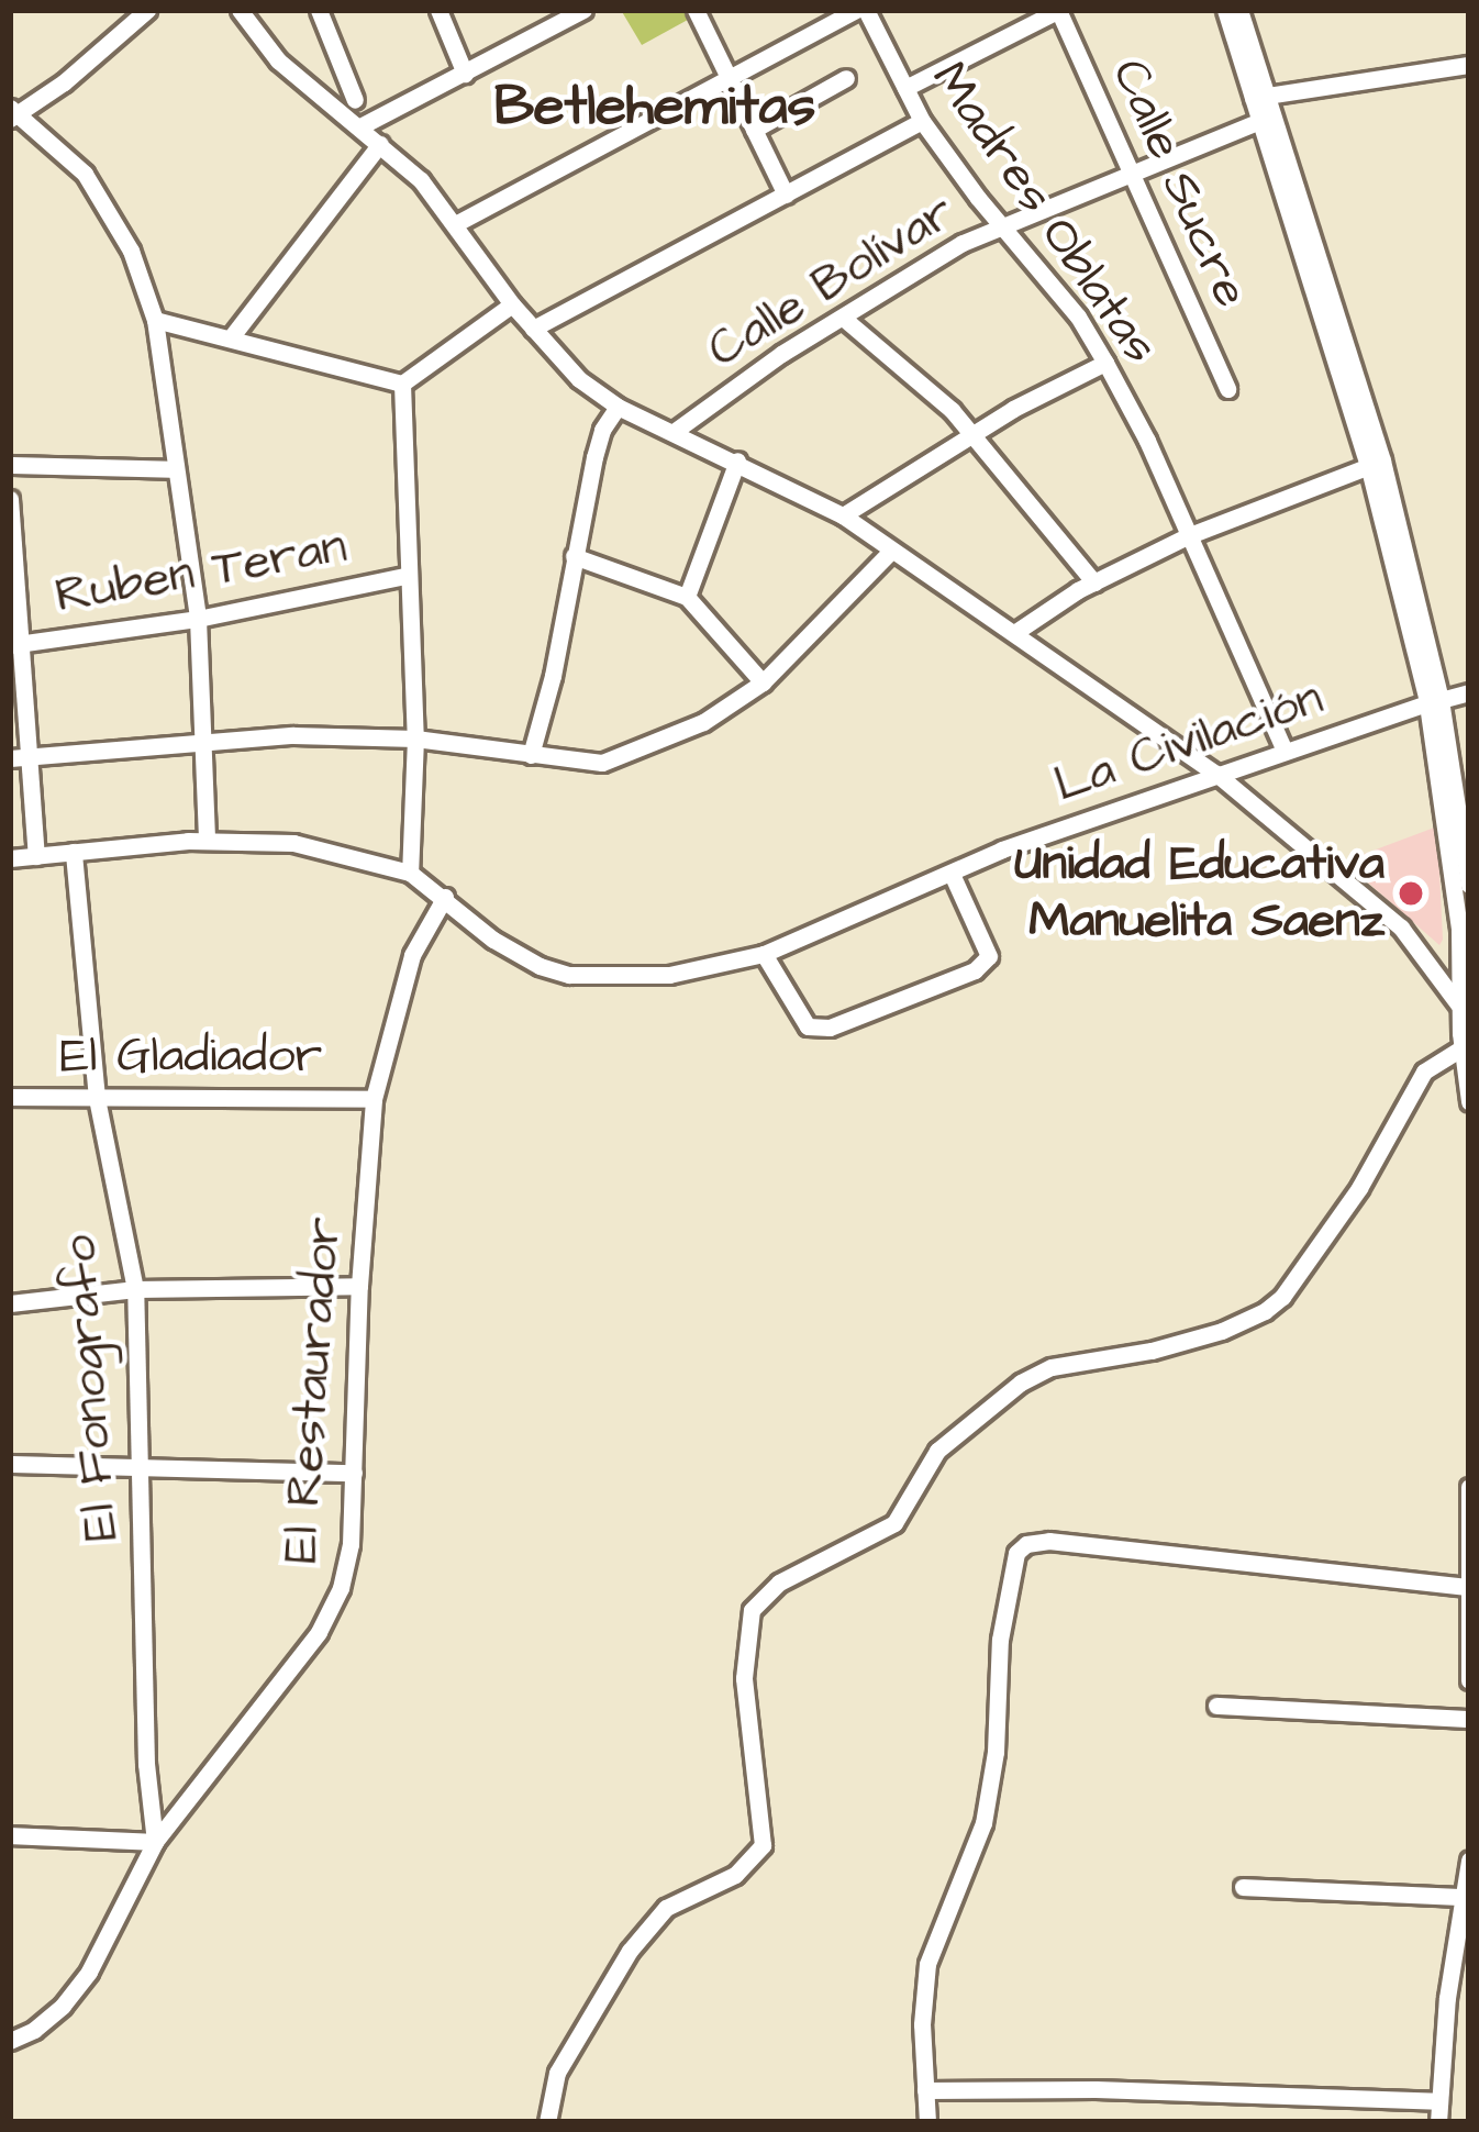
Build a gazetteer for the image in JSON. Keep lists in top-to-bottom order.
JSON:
{
  "streets": {
    "street": [
      "Calle Sucre",
      "Madres Oblatas",
      "Calle Bolívar",
      "Ruben Teran",
      "La Civilación",
      "El Gladiador",
      "El Fonografo",
      "El Restaurador"
    ]
  },
  "crossings": [
    ["Calle Sucre", "Calle Bolívar"],
    ["Madres Oblatas", "Calle Bolívar"],
    ["Madres Oblatas", "La Civilación"],
    ["La Civilación", "El Fonografo"],
    ["La Civilación", "El Restaurador"],
    ["El Gladiador", "El Fonografo"],
    ["El Gladiador", "El Restaurador"],
    ["El Fonografo", "El Restaurador"]
  ],
  "districts": ["Betlehemitas"],
  "places": ["Unidad Educativa Manuelita Saenz"]
}
